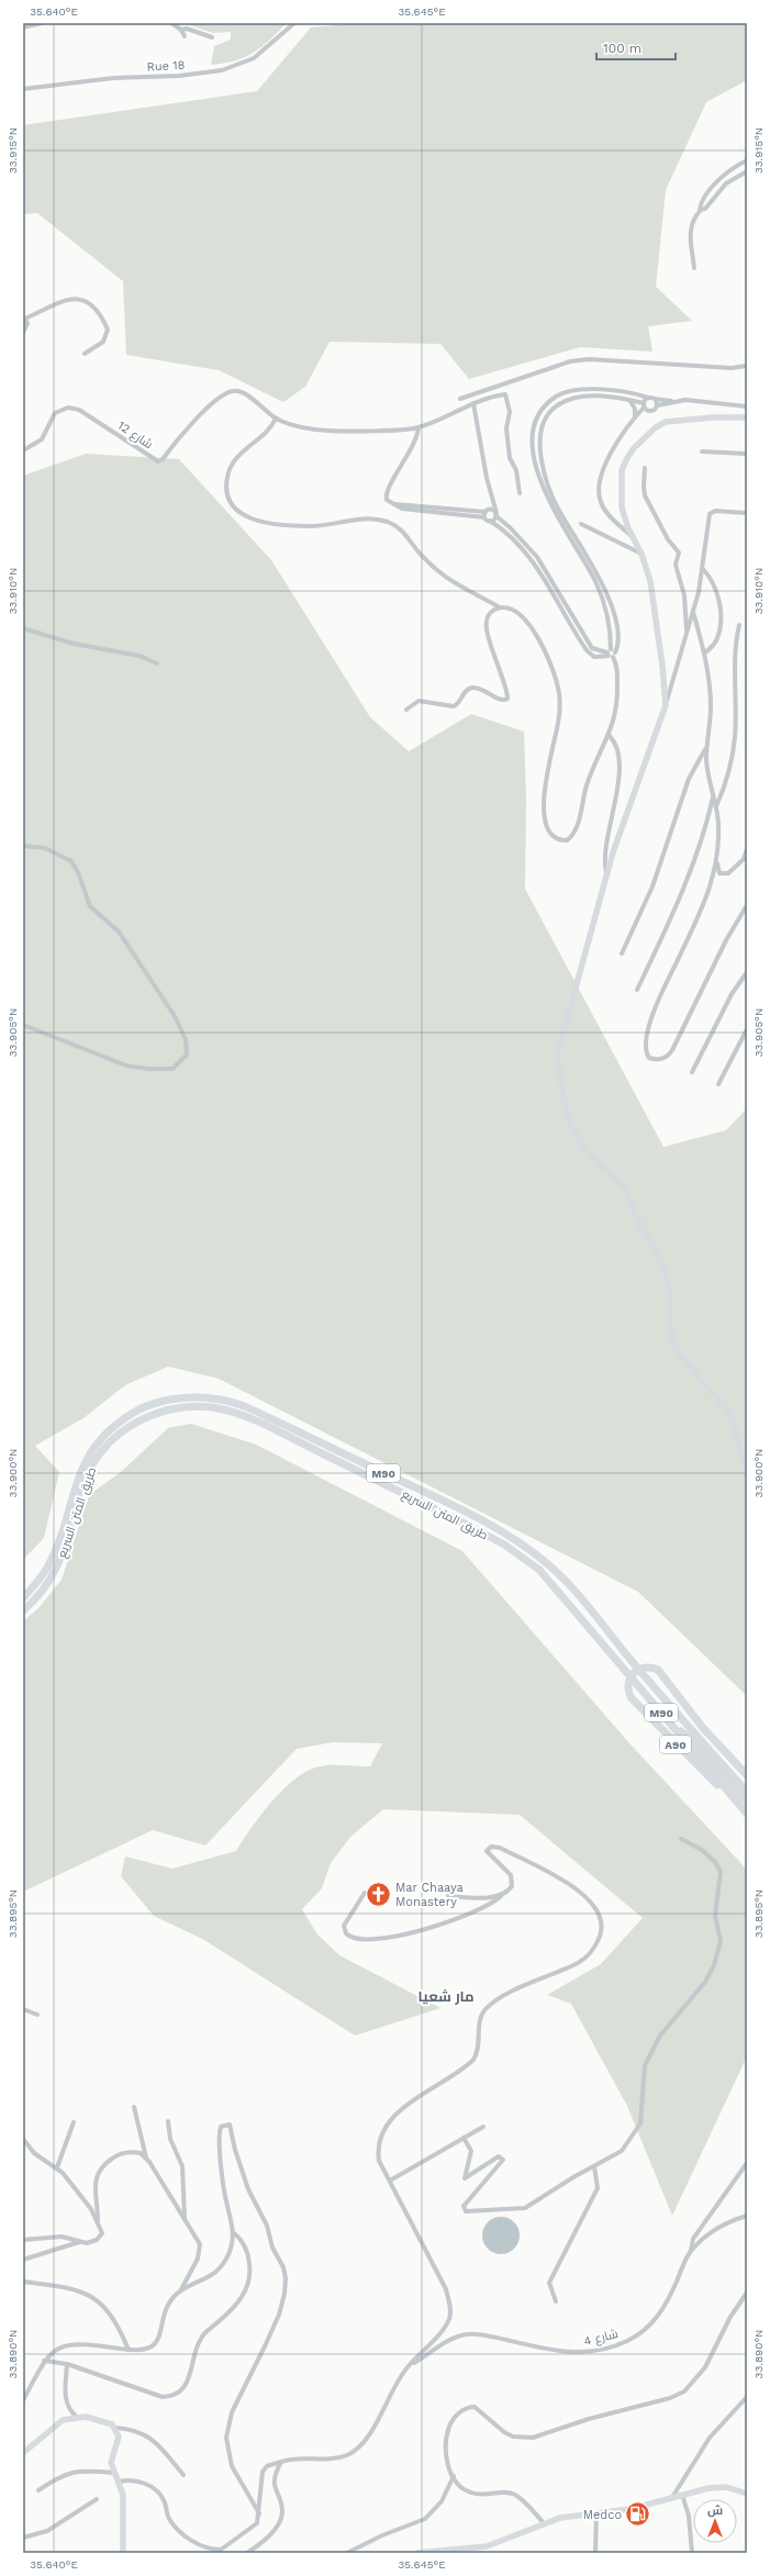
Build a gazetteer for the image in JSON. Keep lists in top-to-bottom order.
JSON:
{
  "streets": {
    "highway": ["M90", "طريق المتن السريع", "A90"],
    "street": ["Rue 18", "شارع 12", "شارع 4"]
  },
  "crossings": [
    ["طريق المتن السريع", "A90"]
  ],
  "districts": ["مار شعيا"],
  "places": {
    "church": ["Mar Chaaya Monastery"],
    "fuel station": ["Medco"]
  },
  "scale_bar": "100 m",
  "north": "top",
  "coordinates": [
    "35.640°E",
    "35.645°E",
    "33.915°N",
    "33.910°N",
    "33.905°N",
    "33.900°N",
    "33.895°N",
    "33.890°N"
  ]
}
